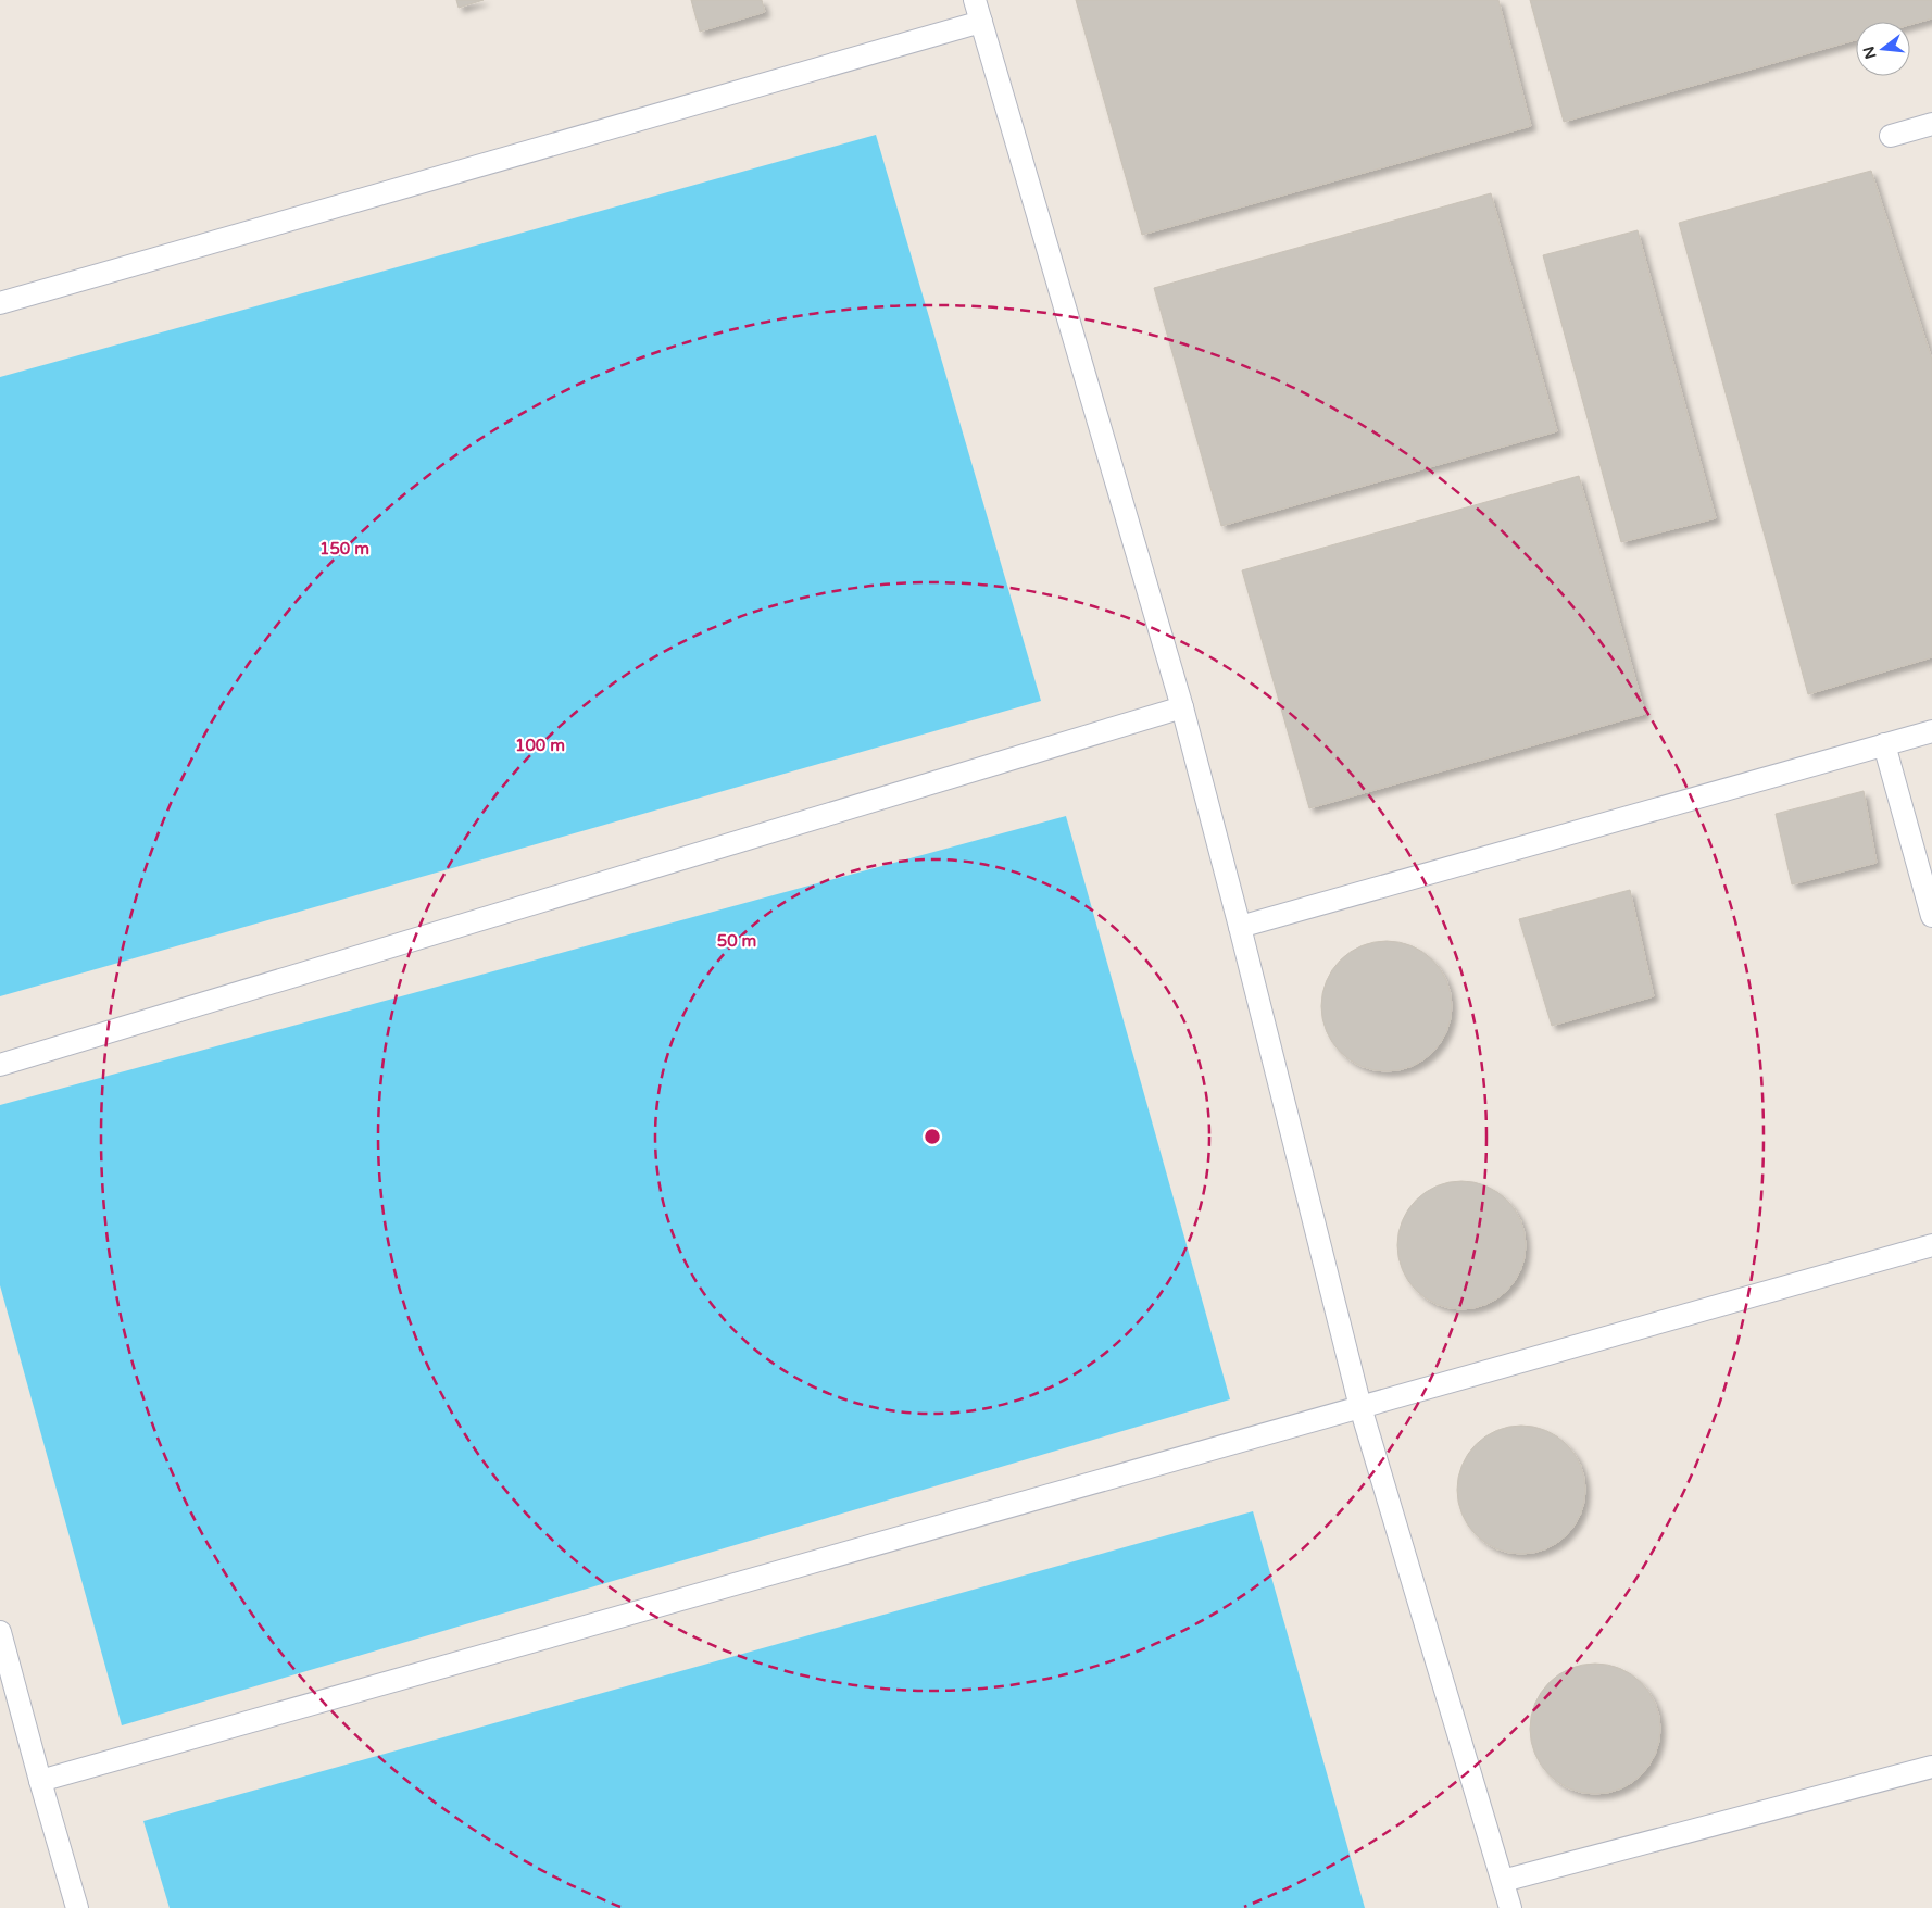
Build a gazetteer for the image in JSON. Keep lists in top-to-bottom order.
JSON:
{
  "north": "left",
  "rings": ["150 m", "100 m", "50 m"]
}
